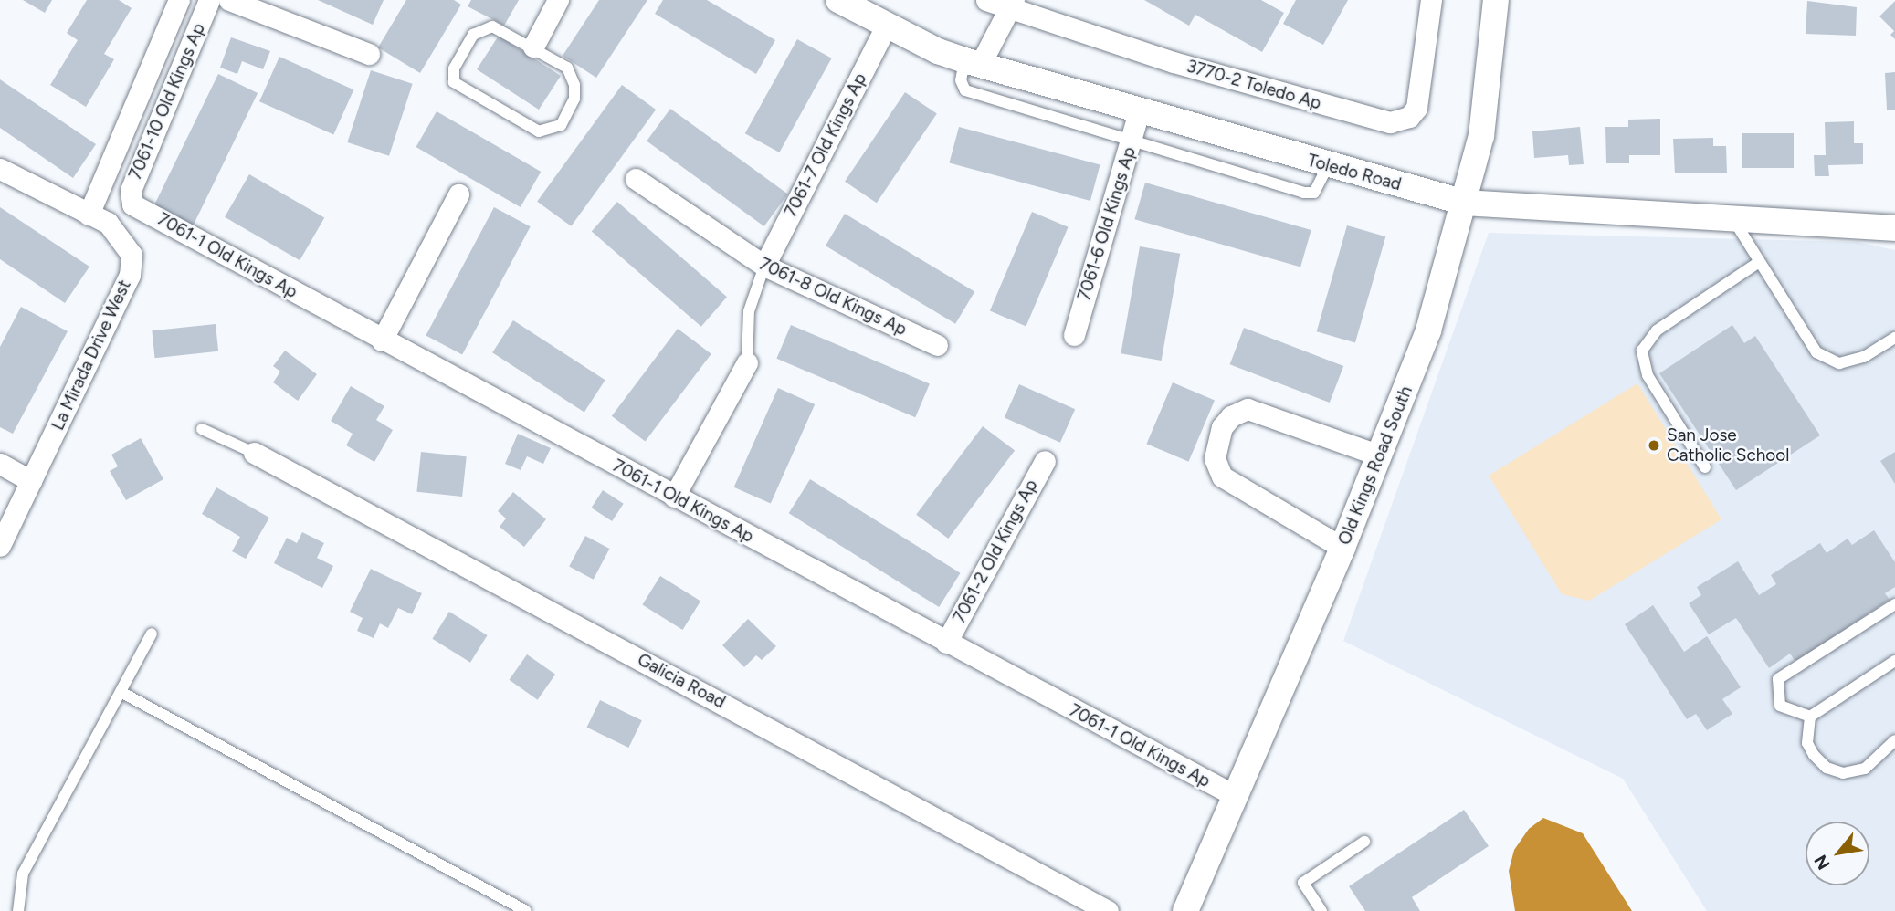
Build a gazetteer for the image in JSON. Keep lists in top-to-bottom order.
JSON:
{
  "streets": {
    "street": [
      "3770-2 Toledo Ap",
      "7061-10 Old Kings Ap",
      "7061-7 Old Kings Ap",
      "Toledo Road",
      "7061-6 Old Kings Ap",
      "7061-1 Old Kings Ap",
      "7061-8 Old Kings Ap",
      "La Mirada Drive West",
      "Old Kings Road South",
      "7061-2 Old Kings Ap",
      "Galicia Road"
    ]
  },
  "crossings": [
    ["7061-10 Old Kings Ap", "7061-1 Old Kings Ap"],
    ["7061-7 Old Kings Ap", "Toledo Road"],
    ["7061-7 Old Kings Ap", "7061-8 Old Kings Ap"],
    ["Toledo Road", "7061-6 Old Kings Ap"],
    ["Toledo Road", "Old Kings Road South"],
    ["7061-1 Old Kings Ap", "Old Kings Road South"],
    ["7061-1 Old Kings Ap", "7061-2 Old Kings Ap"]
  ],
  "places": ["San Jose Catholic School"],
  "north": "bottom left"
}
